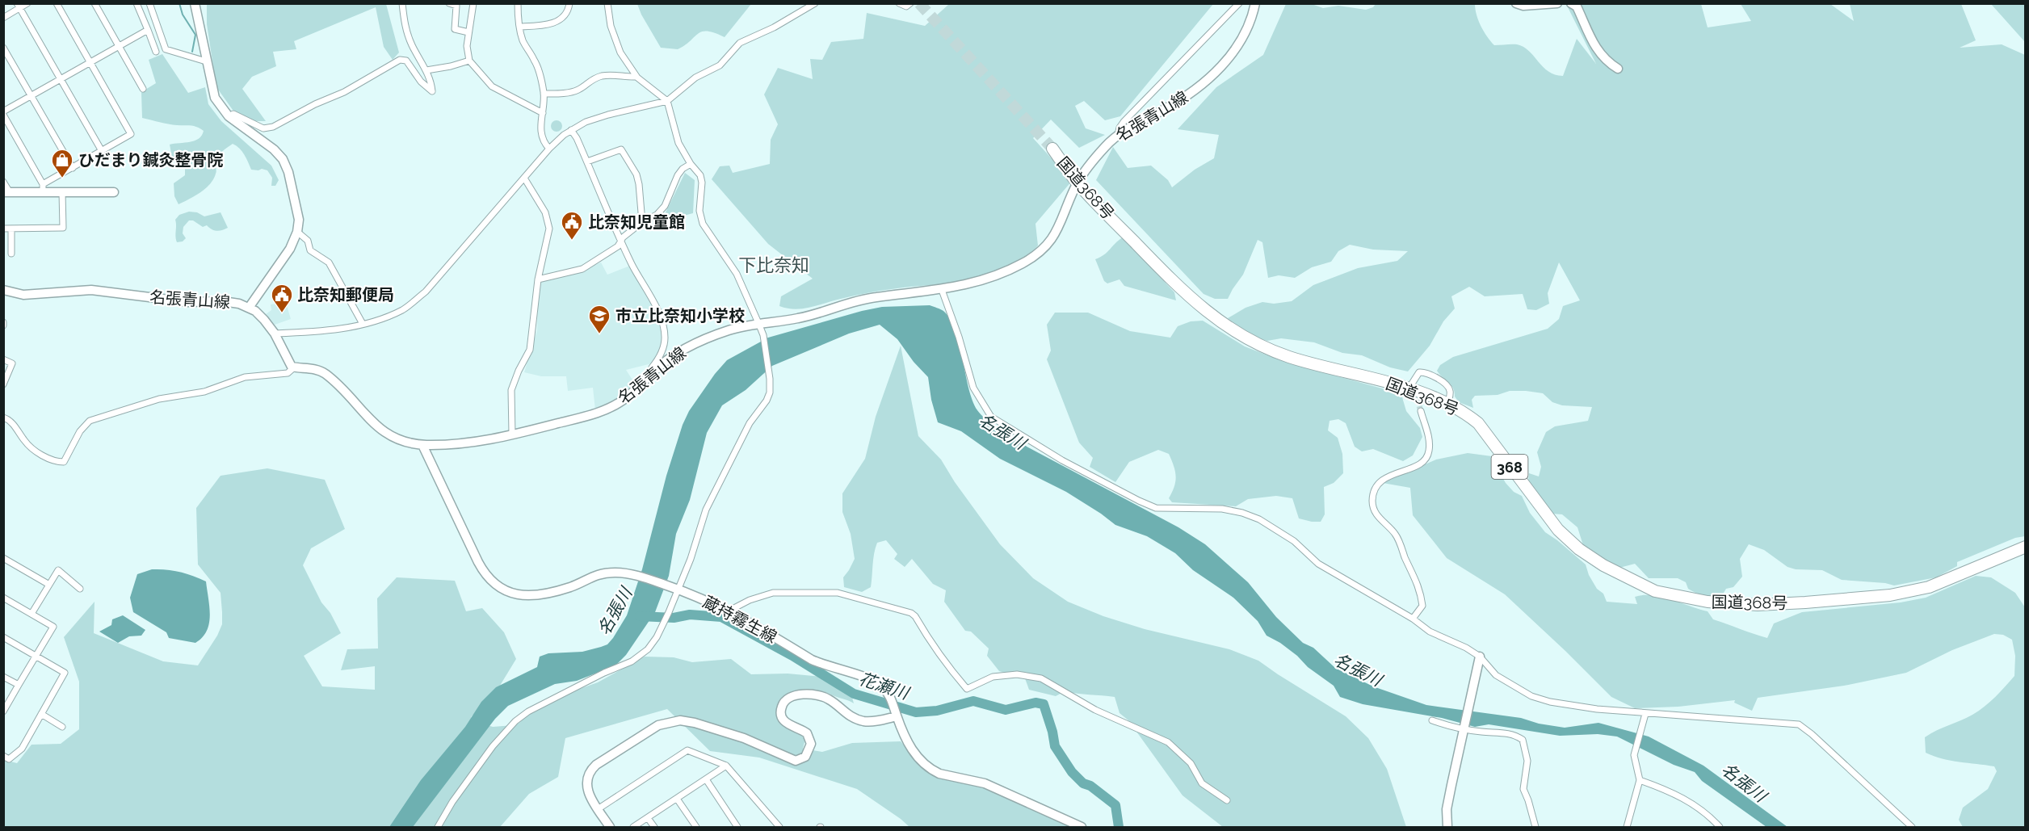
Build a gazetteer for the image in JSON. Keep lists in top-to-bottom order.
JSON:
{
  "streets": {
    "highway": ["国道368号", "368"],
    "main road": ["名張青山線", "蔵持霧生線"]
  },
  "crossings": [
    ["名張青山線", "国道368号"],
    ["名張青山線", "蔵持霧生線"]
  ],
  "districts": ["下比奈知"],
  "water": ["名張川", "花瀬川"],
  "places": {
    "shop": ["ひだまり鍼灸整骨院"],
    "public building": ["比奈知児童館", "比奈知郵便局"],
    "school or university": ["市立比奈知小学校"]
  }
}
